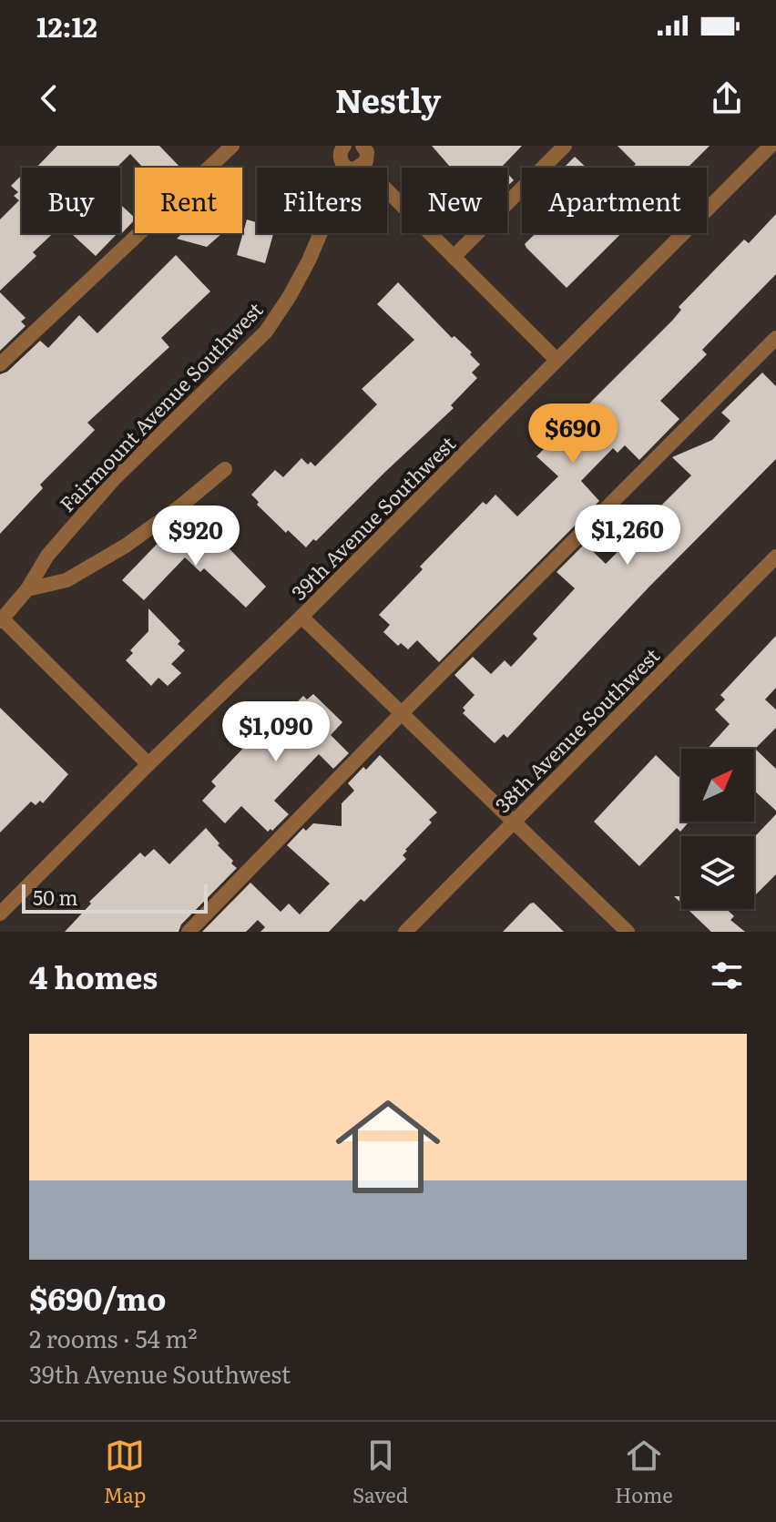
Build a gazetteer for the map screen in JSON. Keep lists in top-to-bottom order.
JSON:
{
  "streets": {
    "street": ["Fairmount Avenue Southwest", "39th Avenue Southwest", "38th Avenue Southwest"]
  },
  "scale_bar": "50 m",
  "north": "top right",
  "page": {
    "status": "12:12",
    "header": "Nestly",
    "chip": [
      "Buy",
      "Rent",
      "Filters",
      "New",
      "Apartment"
    ],
    "price": [
      "$690",
      "$1,260",
      "$920",
      "$1,090"
    ],
    "scale": "50 m",
    "heading": "4 homes",
    "list": [
      {
        "name": "$690/mo",
        "note": "2 rooms · 54 m² · 39th Avenue Southwest"
      }
    ],
    "tabs": ["Map", "Saved", "Home"]
  }
}
